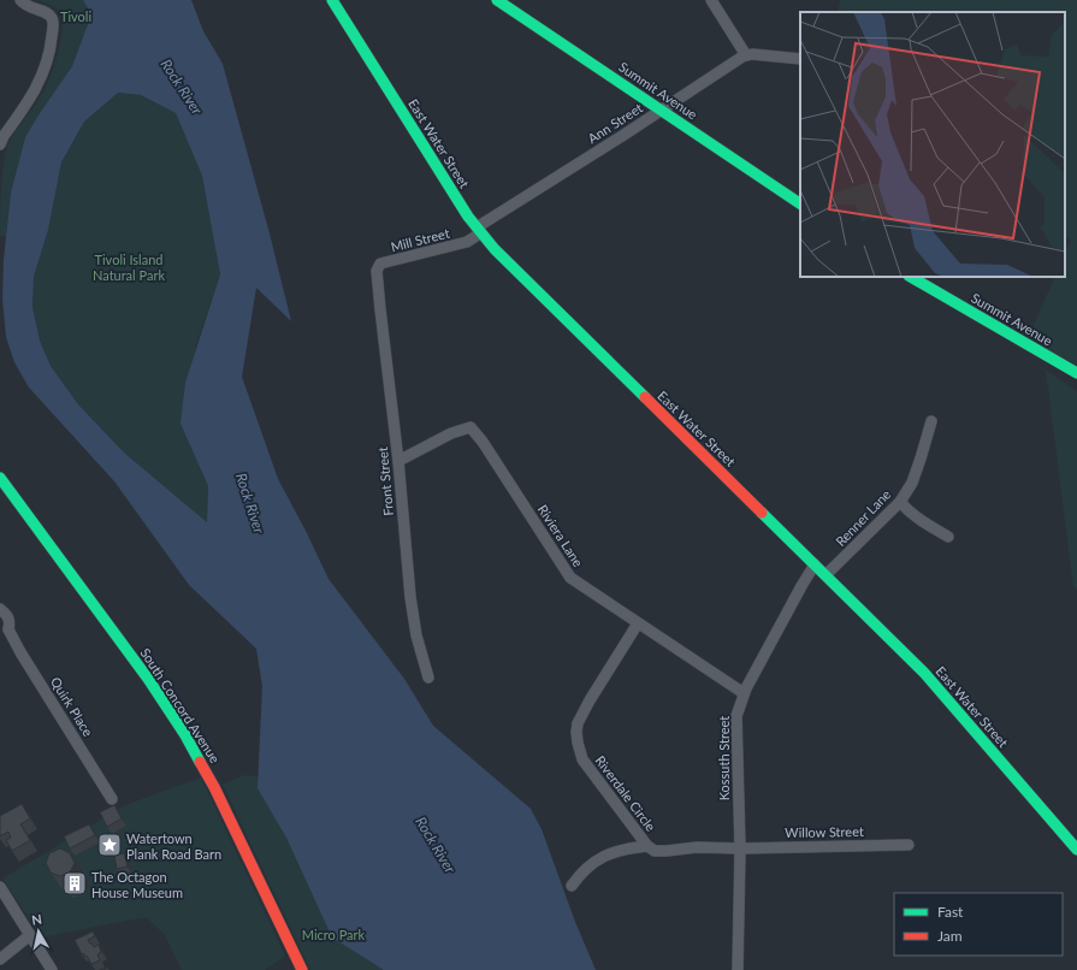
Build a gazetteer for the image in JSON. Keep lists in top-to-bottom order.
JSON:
{
  "streets": {
    "street": [
      "Summit Avenue",
      "Ann Street",
      "East Water Street",
      "Mill Street",
      "Front Street",
      "Renner Lane",
      "Riviera Lane",
      "South Concord Avenue",
      "Quirk Place",
      "Kossuth Street",
      "Riverdale Circle",
      "Willow Street"
    ]
  },
  "crossings": [
    ["Summit Avenue", "Ann Street"],
    ["Ann Street", "East Water Street"],
    ["Ann Street", "Mill Street"],
    ["East Water Street", "Mill Street"],
    ["East Water Street", "Renner Lane"],
    ["East Water Street", "Kossuth Street"],
    ["Mill Street", "Front Street"],
    ["Front Street", "Riviera Lane"],
    ["Riviera Lane", "Kossuth Street"],
    ["Riviera Lane", "Riverdale Circle"],
    ["Kossuth Street", "Riverdale Circle"],
    ["Kossuth Street", "Willow Street"],
    ["Riverdale Circle", "Willow Street"]
  ],
  "water": ["Rock River"],
  "parks": ["Tivoli", "Tivoli Island Natural Park", "Micro Park"],
  "places": {
    "place": ["Watertown Plank Road Barn"],
    "building": ["The Octagon House Museum"]
  },
  "legend": ["Fast", "Jam"],
  "north": "top"
}
